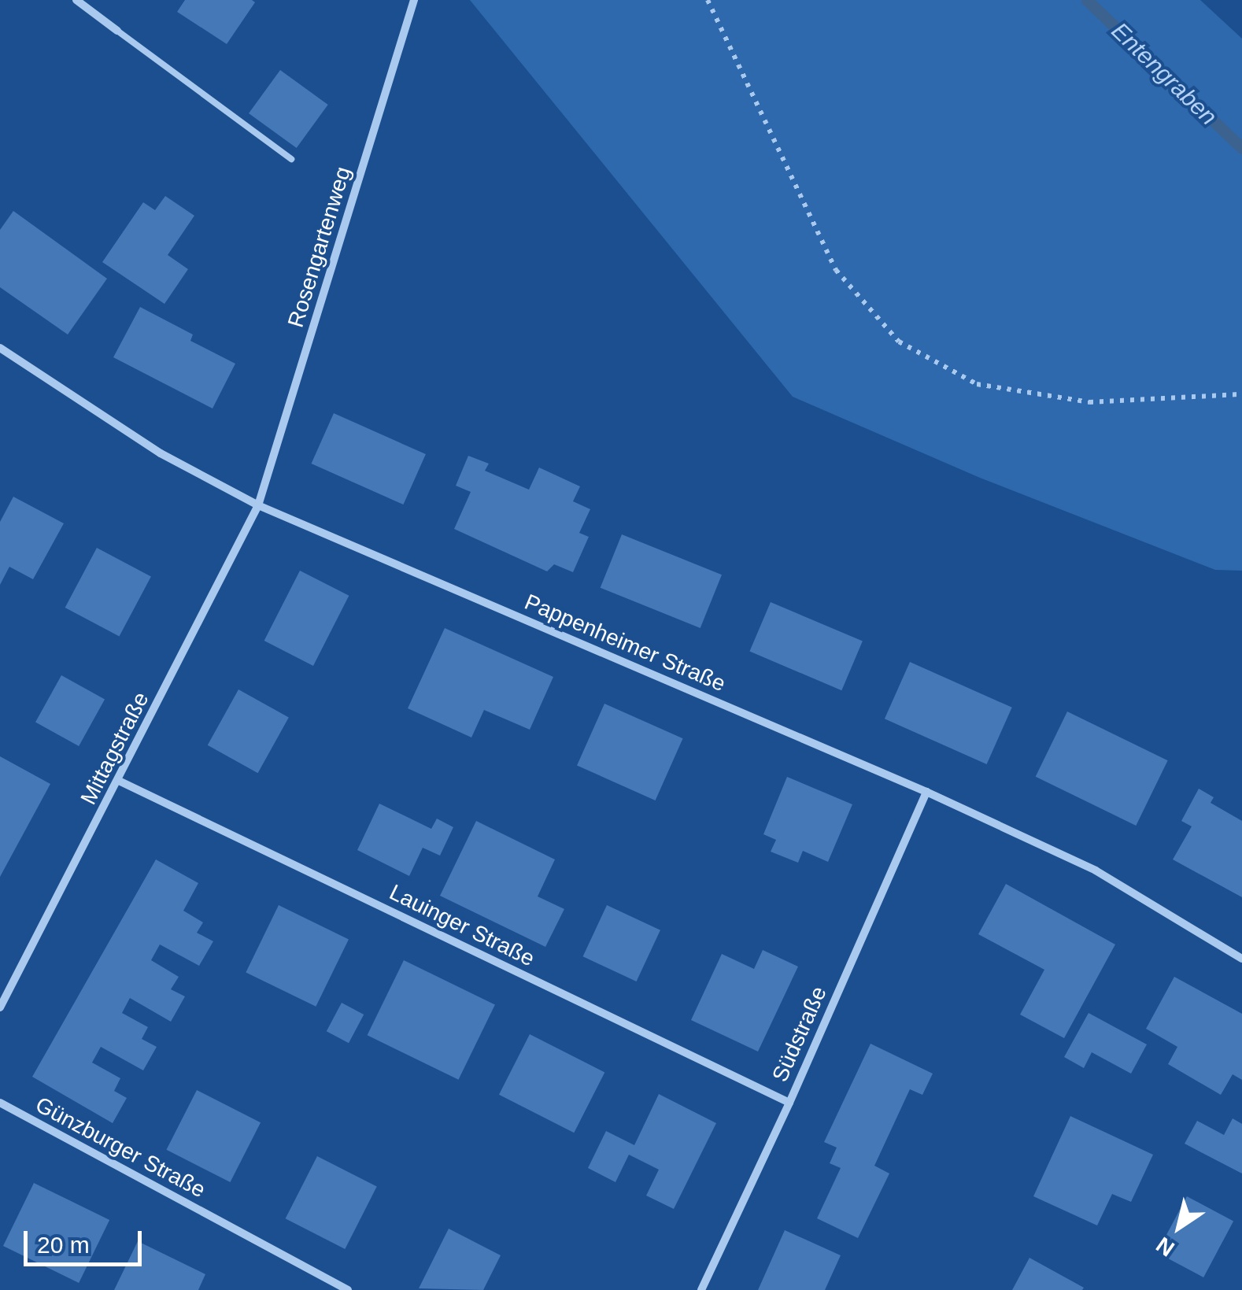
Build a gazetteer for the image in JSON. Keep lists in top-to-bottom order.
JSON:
{
  "streets": {
    "street": [
      "Rosengartenweg",
      "Pappenheimer Straße",
      "Mittagstraße",
      "Lauinger Straße",
      "Südstraße",
      "Günzburger Straße"
    ]
  },
  "crossings": [
    ["Rosengartenweg", "Pappenheimer Straße"],
    ["Rosengartenweg", "Mittagstraße"],
    ["Pappenheimer Straße", "Mittagstraße"],
    ["Pappenheimer Straße", "Südstraße"],
    ["Mittagstraße", "Lauinger Straße"],
    ["Lauinger Straße", "Südstraße"]
  ],
  "water": ["Entengraben"],
  "scale_bar": "20 m",
  "north": "bottom left"
}
